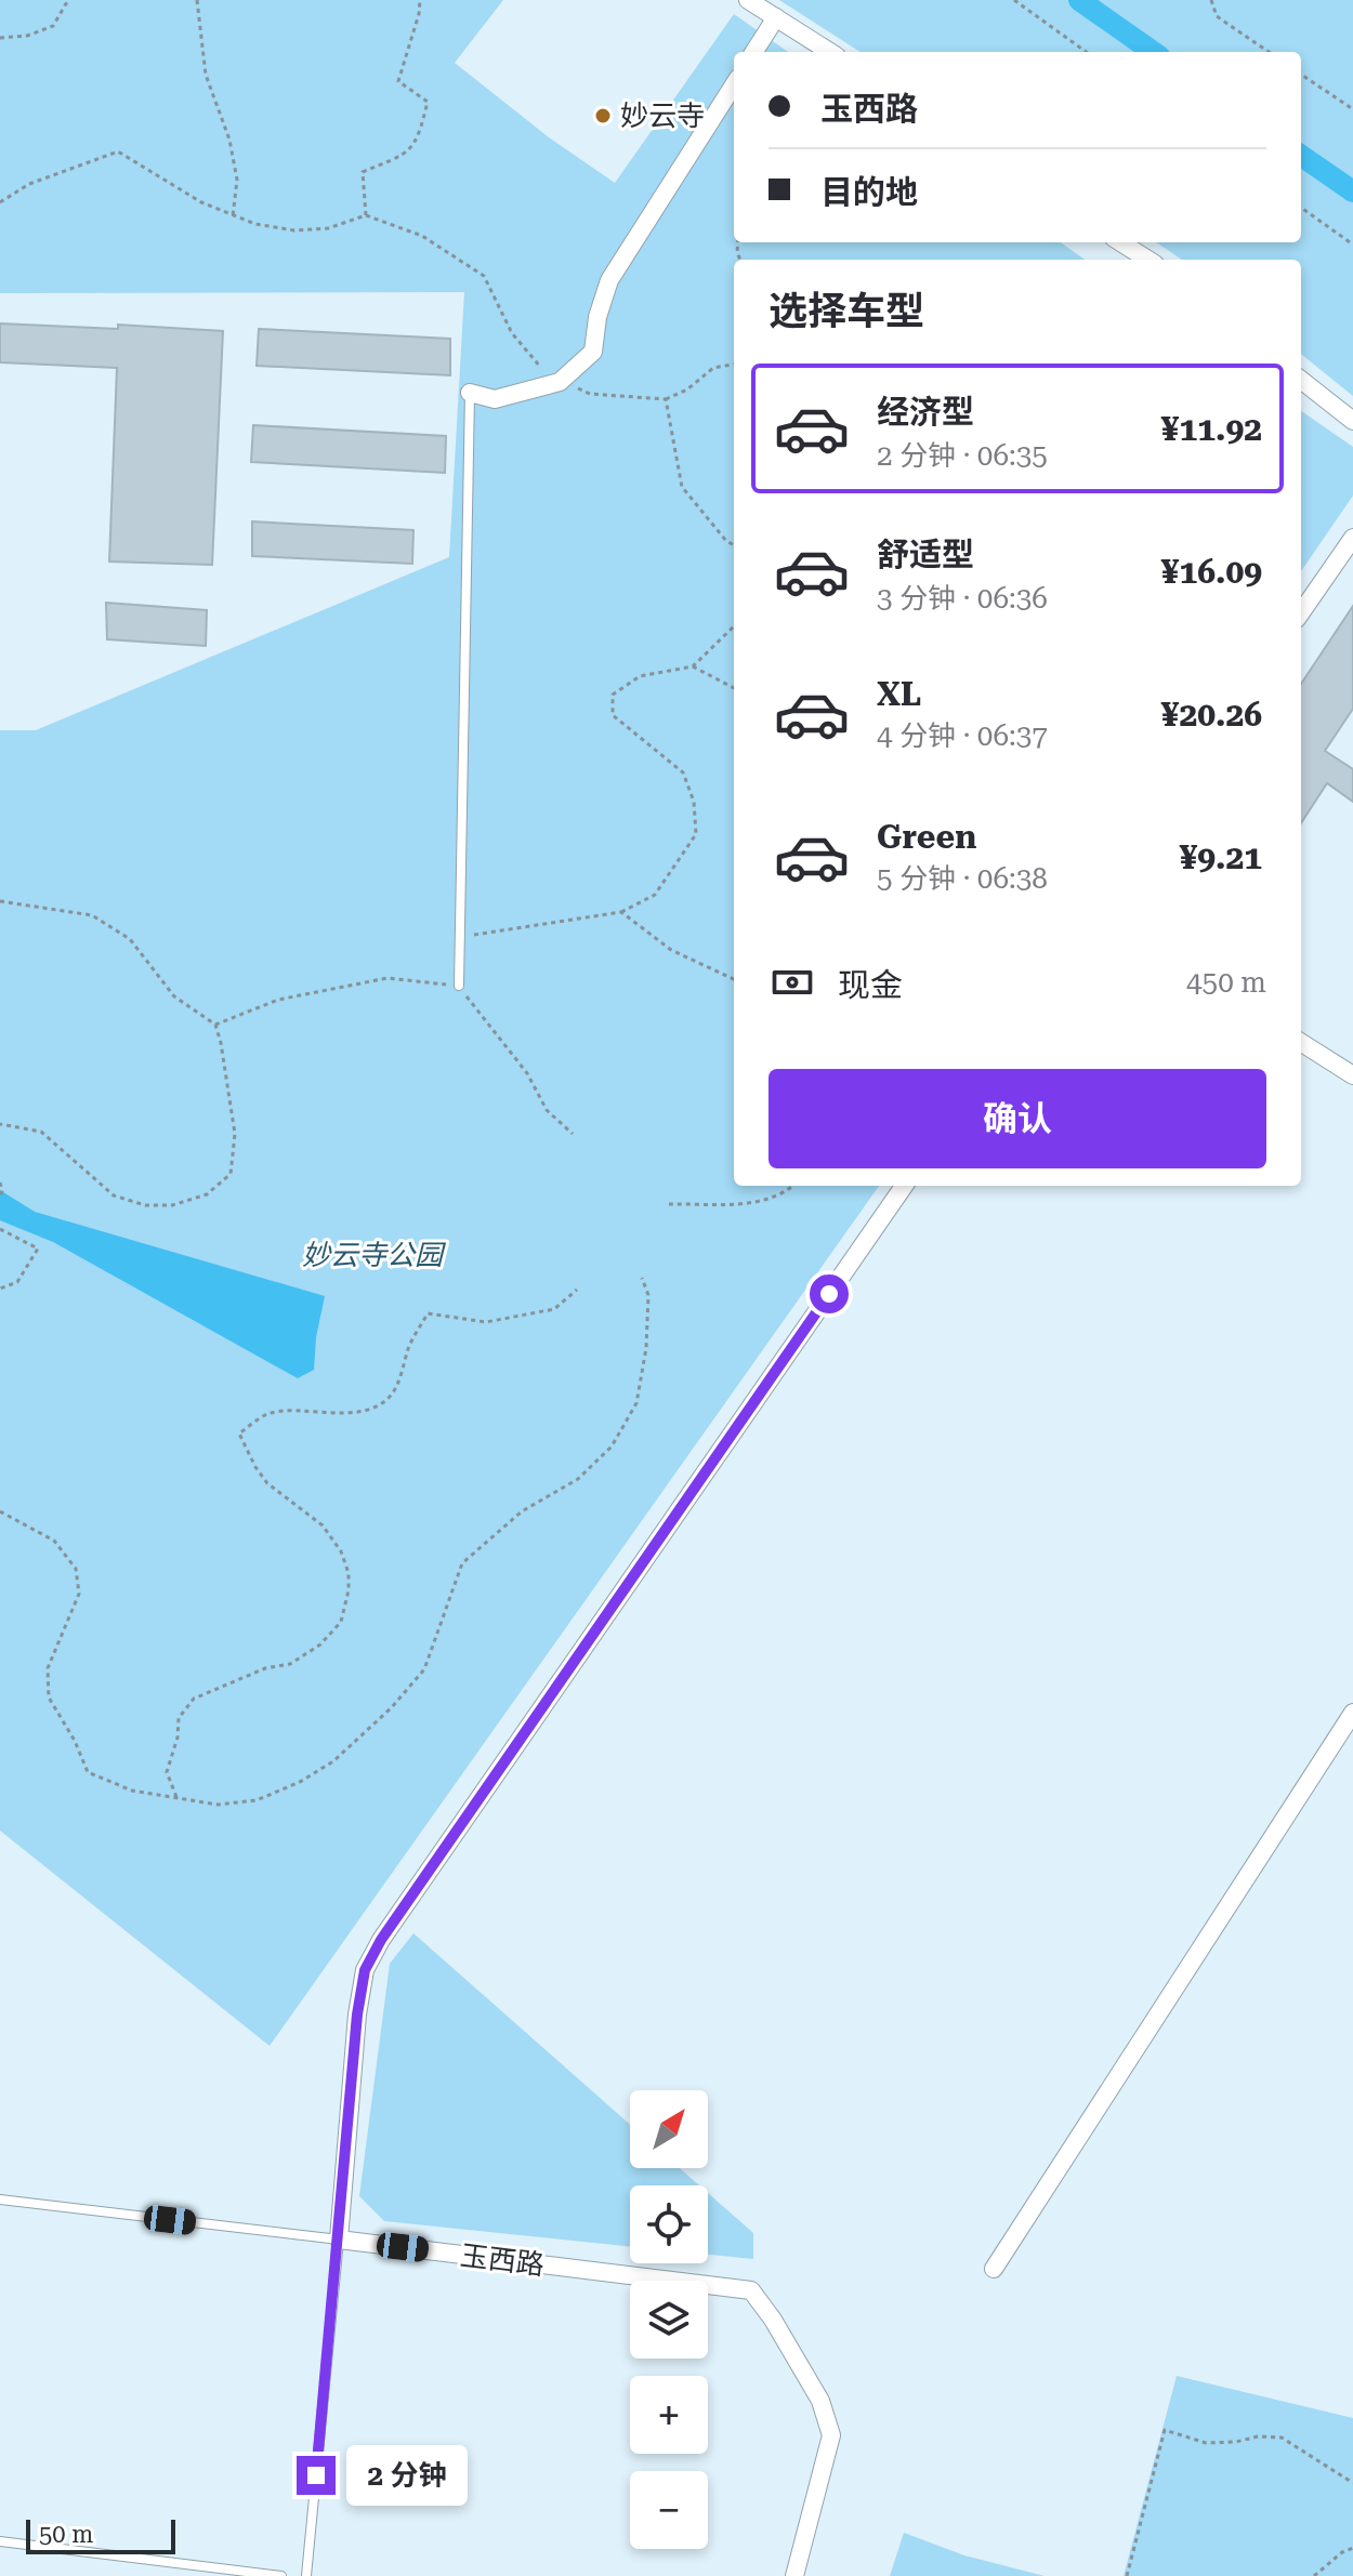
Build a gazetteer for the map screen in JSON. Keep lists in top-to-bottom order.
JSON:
{
  "streets": {
    "street": ["玉西路"]
  },
  "parks": ["妙云寺公园"],
  "places": ["妙云寺"],
  "scale_bar": "50 m",
  "north": "top right",
  "page": {
    "banner": ["玉西路", "目的地"],
    "heading": "选择车型",
    "list": [
      {
        "name": "经济型",
        "note": "2 分钟 · 06:35",
        "value": "¥11.92"
      },
      {
        "name": "舒适型",
        "note": "3 分钟 · 06:36",
        "value": "¥16.09"
      },
      {
        "name": "XL",
        "note": "4 分钟 · 06:37",
        "value": "¥20.26"
      },
      {
        "name": "Green",
        "note": "5 分钟 · 06:38",
        "value": "¥9.21"
      }
    ],
    "pay": ["现金", "450 m"],
    "buttons": "确认",
    "map_buttons": ["+", "−"],
    "bubble": "2 分钟",
    "scale": "50 m"
  }
}
